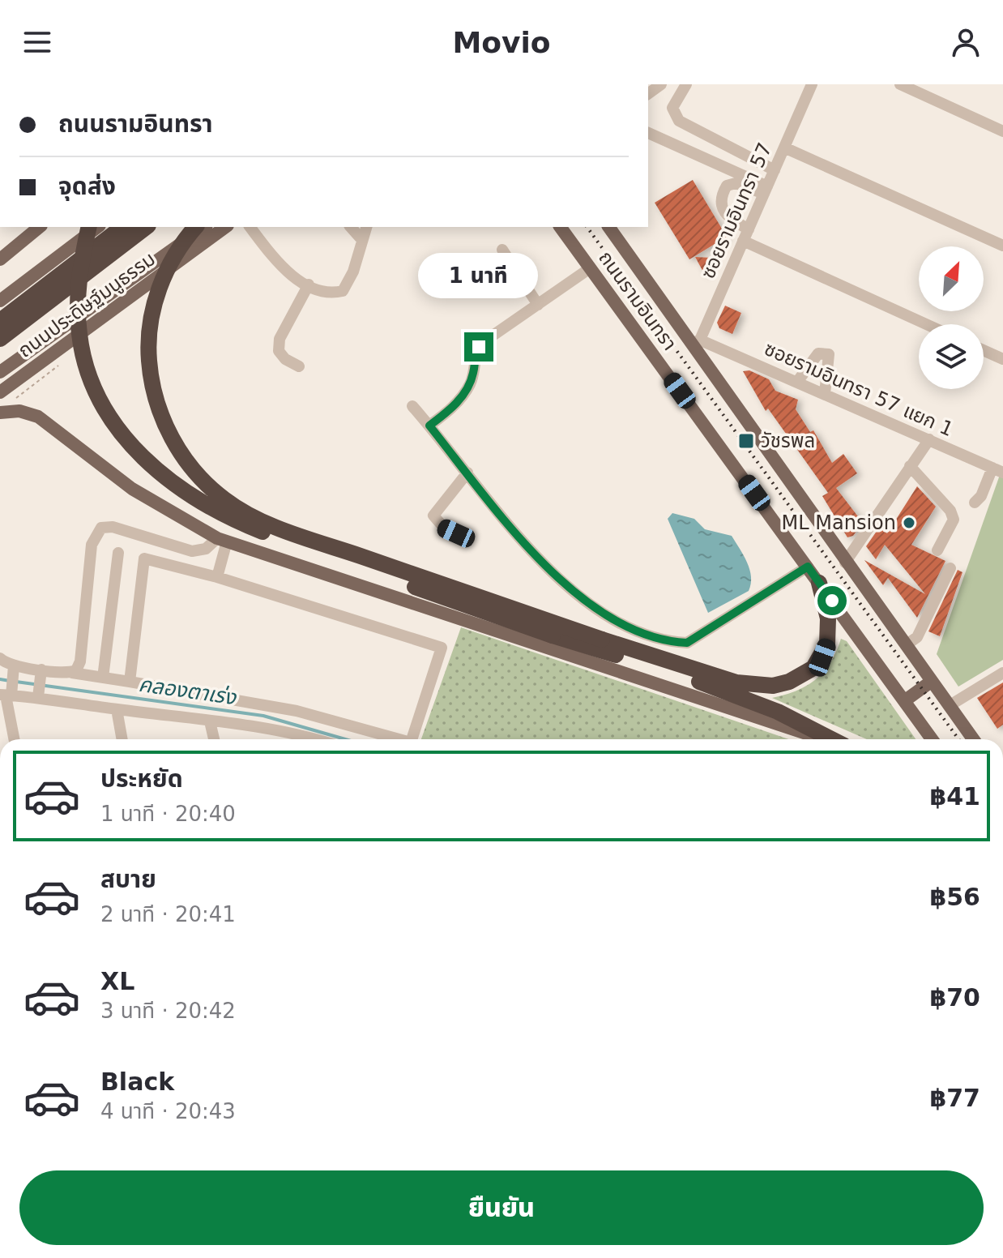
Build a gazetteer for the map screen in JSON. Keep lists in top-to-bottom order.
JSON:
{
  "streets": {
    "main road": ["ถนนรามอินทรา", "ถนนประดิษฐ์มนูธรรม"],
    "street": ["ซอยรามอินทรา 57", "ซอยรามอินทรา 57 แยก 1"]
  },
  "crossings": [
    ["ซอยรามอินทรา 57", "ถนนรามอินทรา"],
    ["ซอยรามอินทรา 57", "ซอยรามอินทรา 57 แยก 1"],
    ["ถนนรามอินทรา", "ซอยรามอินทรา 57 แยก 1"]
  ],
  "water": ["คลองตาเร่ง"],
  "places": {
    "transit": ["วัชรพล"],
    "other": ["ML Mansion"]
  },
  "north": "top right",
  "page": {
    "header": "Movio",
    "banner": ["ถนนรามอินทรา", "จุดส่ง"],
    "bubble": "1 นาที",
    "list": [
      {
        "name": "ประหยัด",
        "note": "1 นาที · 20:40",
        "value": "฿41"
      },
      {
        "name": "สบาย",
        "note": "2 นาที · 20:41",
        "value": "฿56"
      },
      {
        "name": "XL",
        "note": "3 นาที · 20:42",
        "value": "฿70"
      },
      {
        "name": "Black",
        "note": "4 นาที · 20:43",
        "value": "฿77"
      }
    ],
    "buttons": "ยืนยัน"
  }
}
